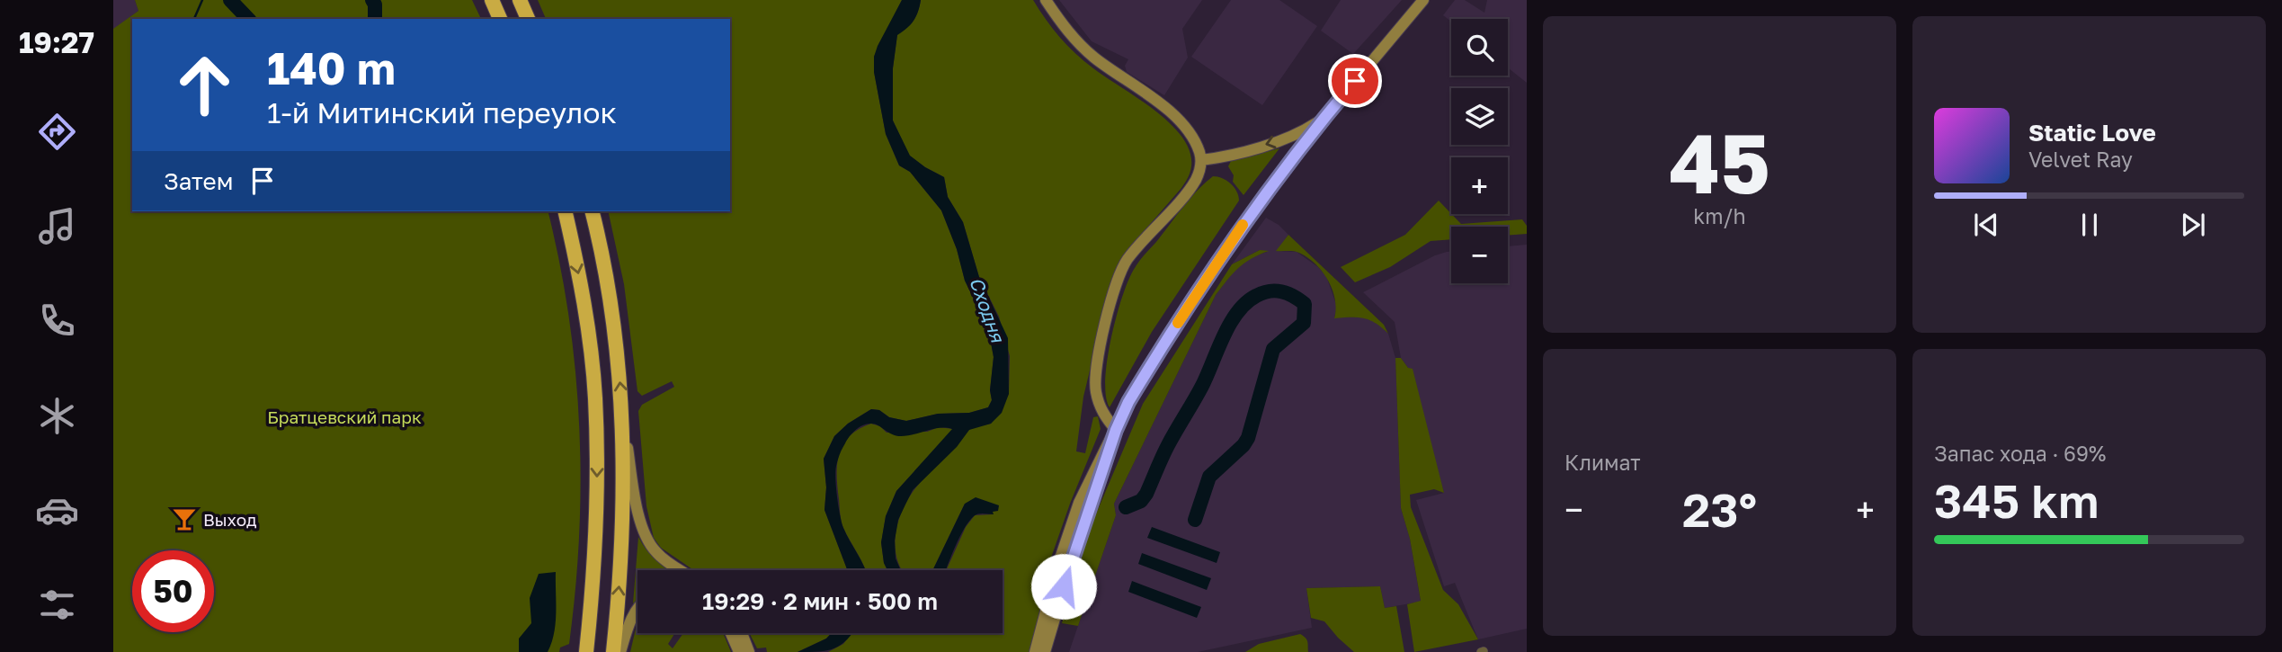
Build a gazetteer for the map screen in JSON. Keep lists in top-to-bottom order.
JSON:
{
  "water": ["Сходня"],
  "parks": ["Братцевский парк"],
  "places": {
    "bar": ["Выход"]
  },
  "page": {
    "tabs": "19:27",
    "tile": [
      ["45", "km/h"],
      "Климат",
      ["Запас хода · 69%", "345 km"]
    ],
    "map_buttons": ["+", "−"],
    "turn": ["140 m", "1-й Митинский переулок"],
    "song": ["Static Love", "Velvet Ray"],
    "then": "Затем",
    "heat": ["−", "23°", "+"],
    "limit": "50",
    "trip": "19:29 · 2 мин · 500 m"
  }
}
